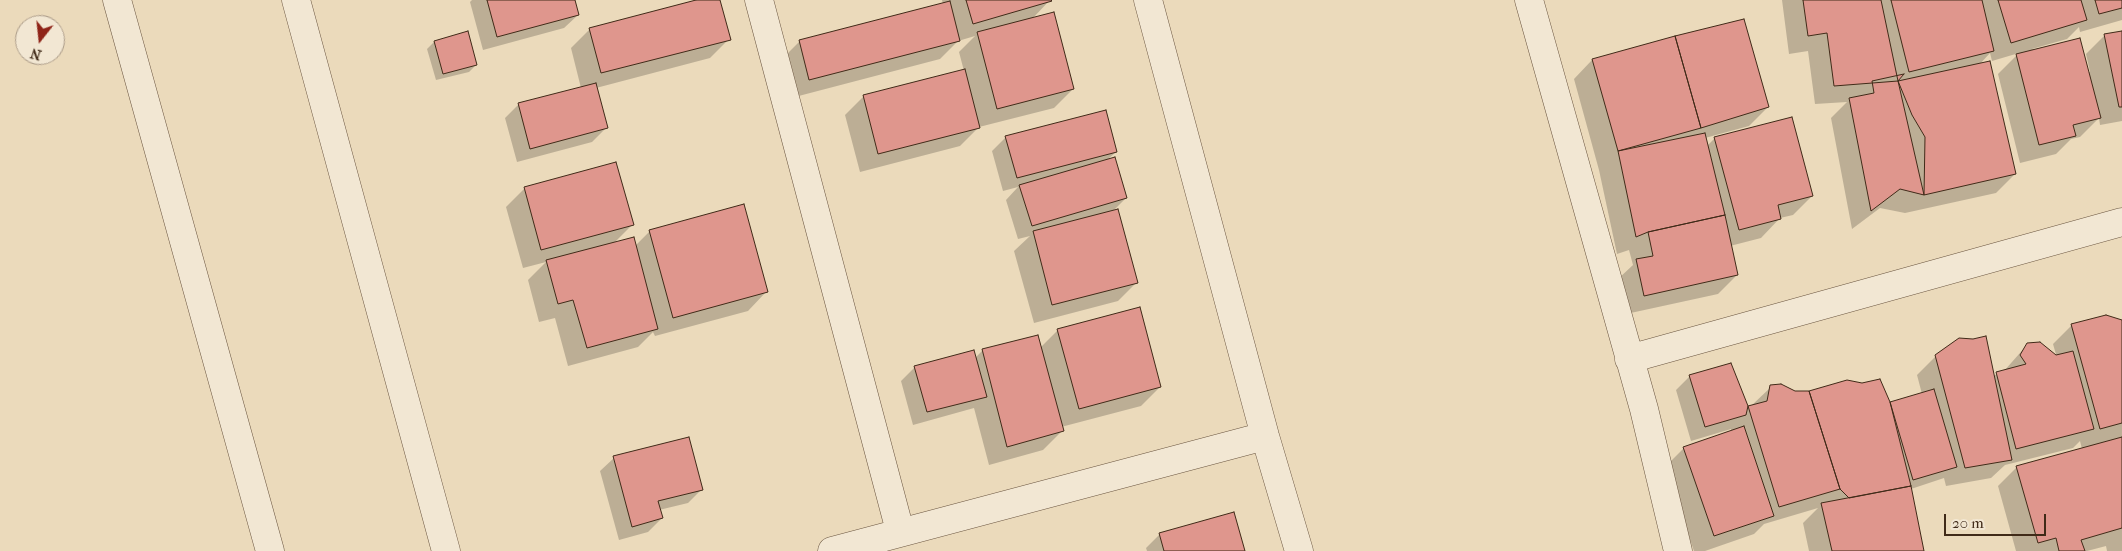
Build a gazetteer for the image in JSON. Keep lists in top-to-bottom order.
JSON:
{
  "scale_bar": "20 m",
  "north": "bottom"
}
